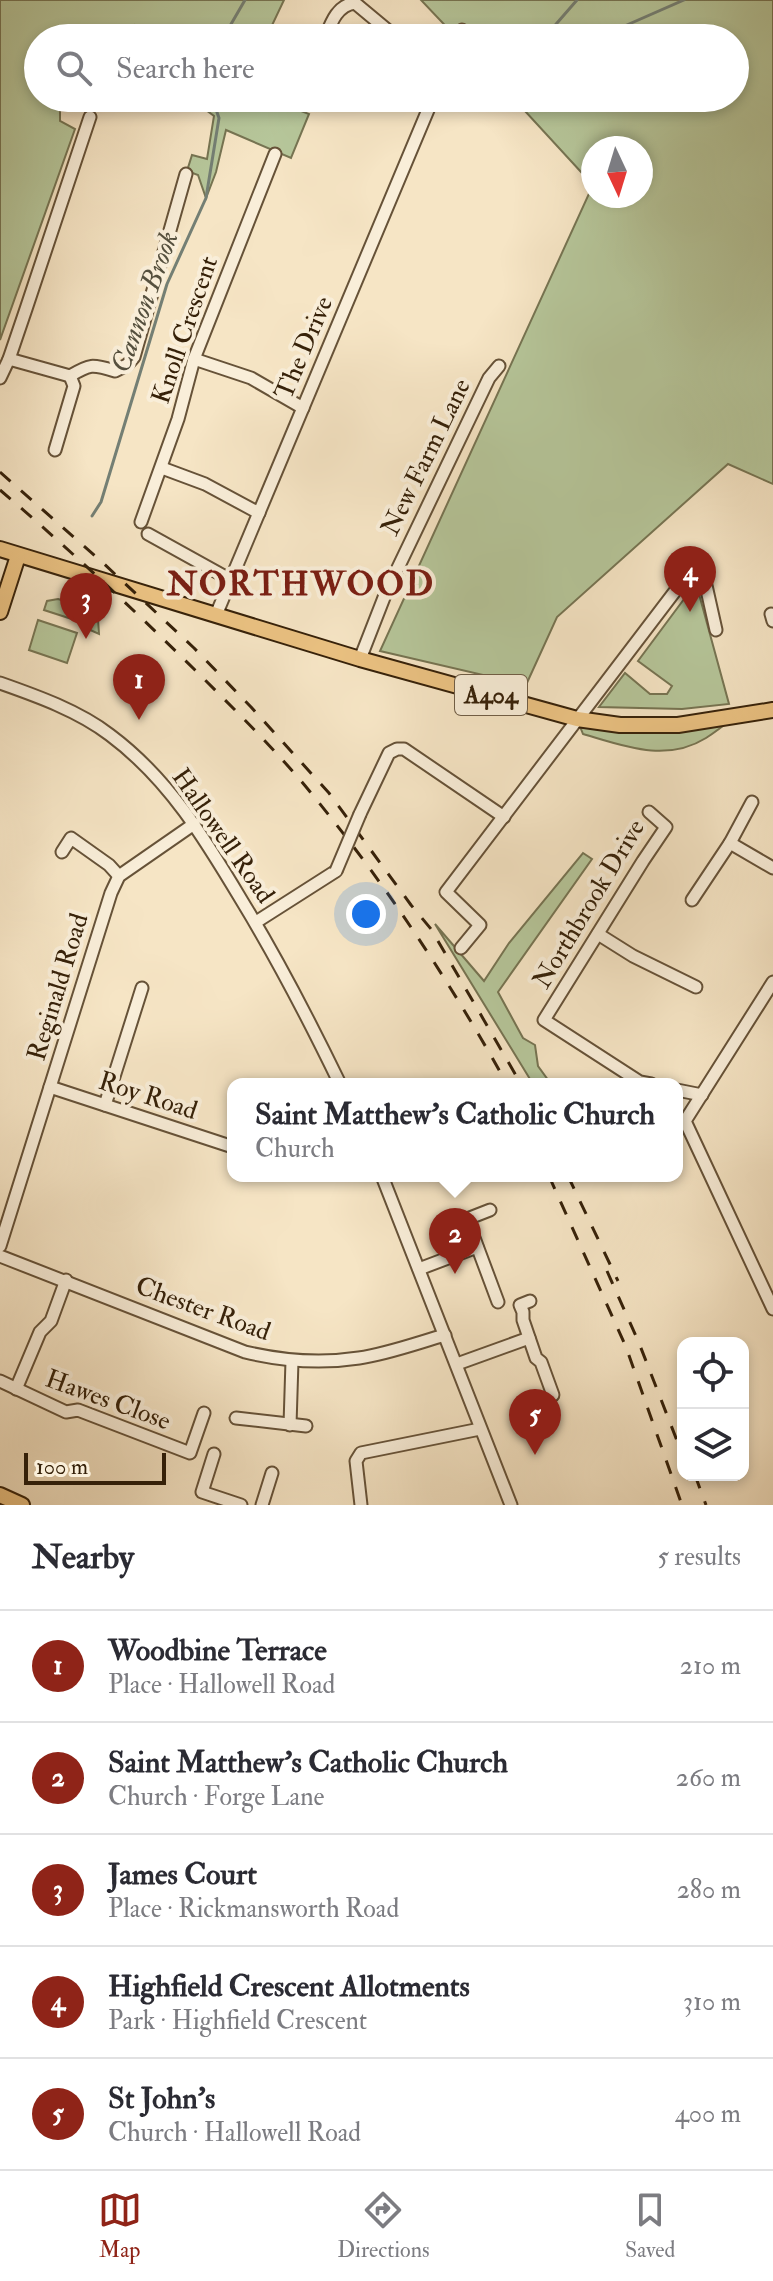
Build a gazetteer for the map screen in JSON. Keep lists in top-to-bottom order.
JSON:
{
  "streets": {
    "main road": ["A404"],
    "street": [
      "Knoll Crescent",
      "The Drive",
      "New Farm Lane",
      "Hallowell Road",
      "Northbrook Drive",
      "Reginald Road",
      "Roy Road",
      "Chester Road",
      "Hawes Close"
    ]
  },
  "crossings": [
    ["The Drive", "A404"],
    ["New Farm Lane", "A404"],
    ["Reginald Road", "Roy Road"]
  ],
  "districts": ["NORTHWOOD"],
  "water": ["Cannon Brook"],
  "scale_bar": "100 m",
  "north": "bottom",
  "page": {
    "search": "Search here",
    "pins": [
      "4",
      "3",
      "1",
      "2",
      "5"
    ],
    "popup": ["Saint Matthew's Catholic Church", "Church"],
    "scale": "100 m",
    "heading": ["Nearby", "5 results"],
    "list": [
      {
        "mark": "1",
        "name": "Woodbine Terrace",
        "note": "Place · Hallowell Road",
        "value": "210 m"
      },
      {
        "mark": "2",
        "name": "Saint Matthew's Catholic Church",
        "note": "Church · Forge Lane",
        "value": "260 m"
      },
      {
        "mark": "3",
        "name": "James Court",
        "note": "Place · Rickmansworth Road",
        "value": "280 m"
      },
      {
        "mark": "4",
        "name": "Highfield Crescent Allotments",
        "note": "Park · Highfield Crescent",
        "value": "310 m"
      },
      {
        "mark": "5",
        "name": "St John's",
        "note": "Church · Hallowell Road",
        "value": "400 m"
      }
    ],
    "nav": ["Map", "Directions", "Saved"]
  }
}
